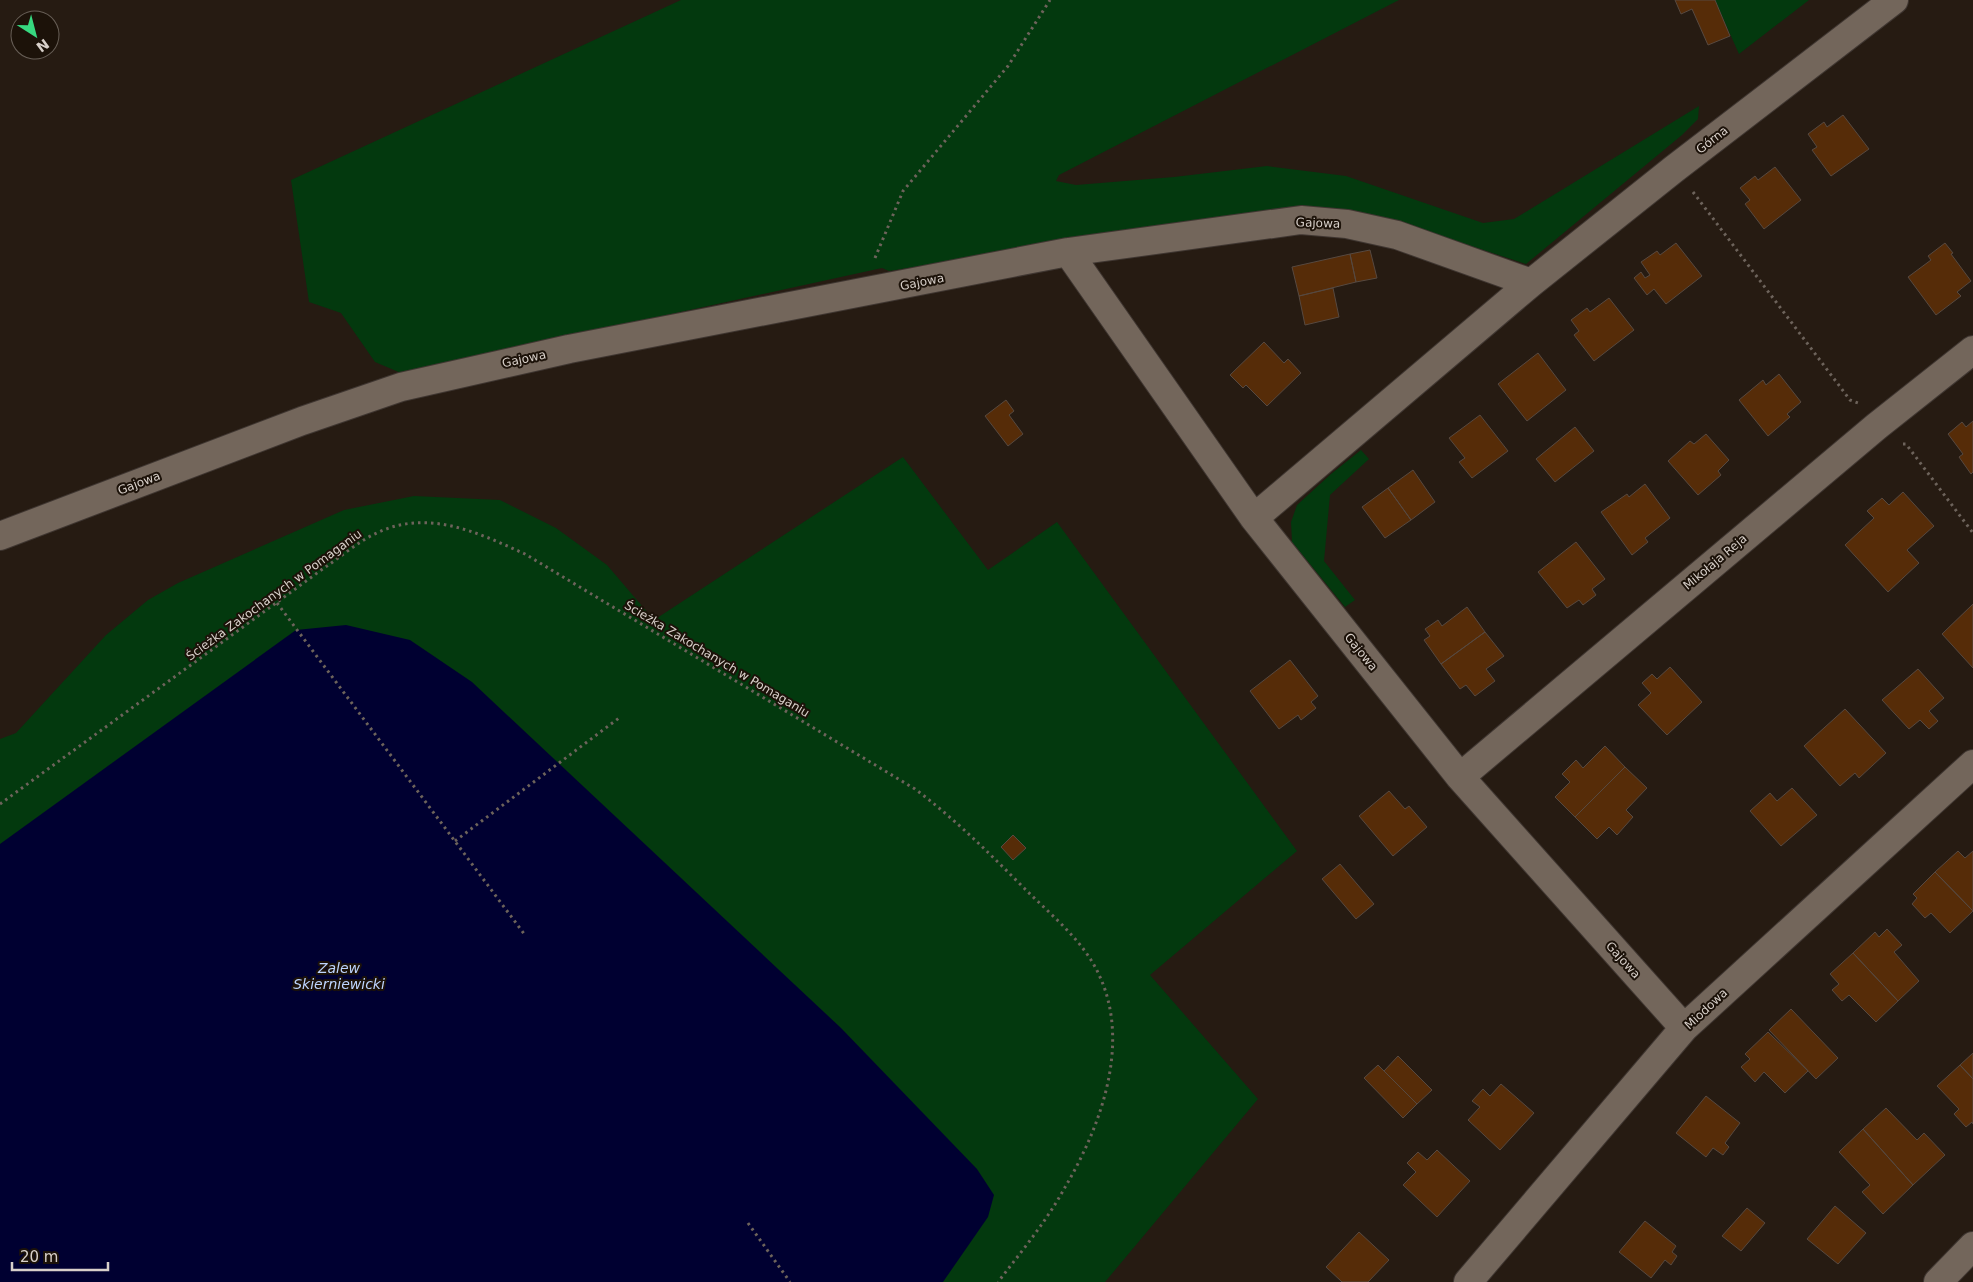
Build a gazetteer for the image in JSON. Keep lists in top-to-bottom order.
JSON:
{
  "streets": {
    "street": [
      "Górna",
      "Gajowa",
      "Mikołaja Reja",
      "Miodowa"
    ],
    "path": ["Ścieżka Zakochanych w Pomaganiu"]
  },
  "crossings": [
    ["Górna", "Gajowa"],
    ["Gajowa", "Mikołaja Reja"],
    ["Gajowa", "Miodowa"]
  ],
  "water": ["Zalew Skierniewicki"],
  "scale_bar": "20 m",
  "north": "bottom right"
}
